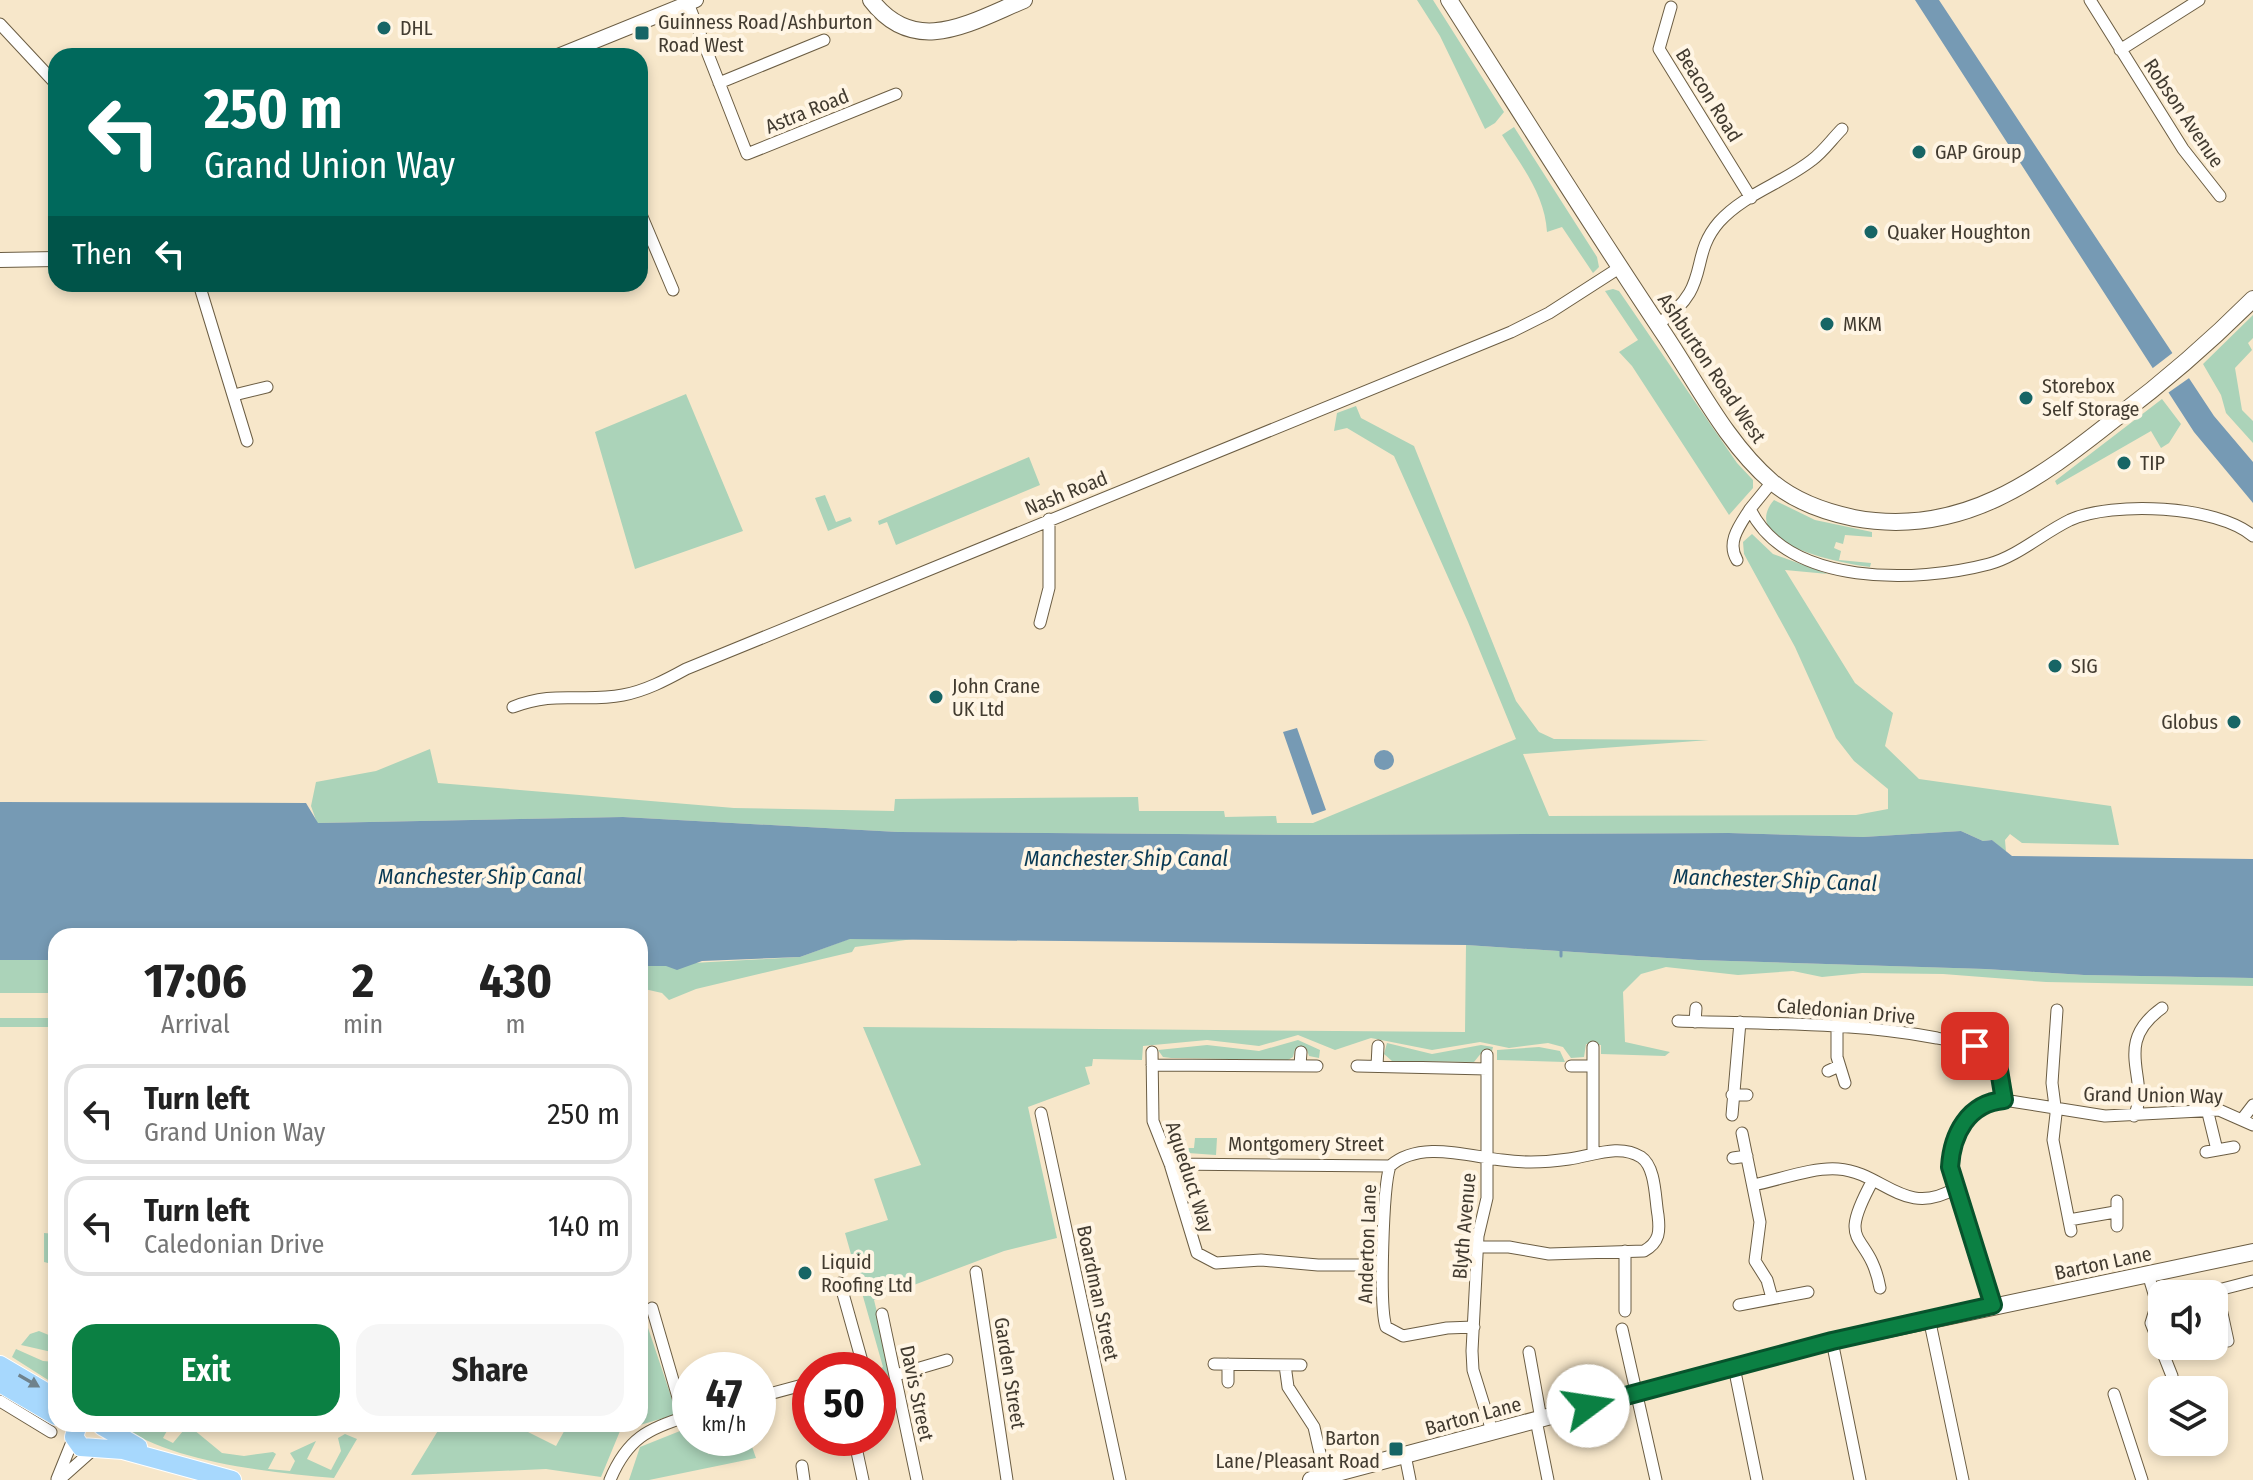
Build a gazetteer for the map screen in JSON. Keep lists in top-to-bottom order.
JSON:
{
  "streets": {
    "main road": ["Ashburton Road West", "Barton Lane"],
    "street": [
      "Beacon Road",
      "Astra Road",
      "Robson Avenue",
      "Nash Road",
      "Caledonian Drive",
      "Grand Union Way",
      "Montgomery Street",
      "Aqueduct Way",
      "Blyth Avenue",
      "Anderton Lane",
      "Boardman Street",
      "Garden Street",
      "Davis Street"
    ]
  },
  "crossings": [
    ["Ashburton Road West", "Nash Road"],
    ["Caledonian Drive", "Grand Union Way"],
    ["Montgomery Street", "Aqueduct Way"],
    ["Montgomery Street", "Blyth Avenue"],
    ["Montgomery Street", "Anderton Lane"],
    ["Aqueduct Way", "Anderton Lane"],
    ["Blyth Avenue", "Anderton Lane"],
    ["Blyth Avenue", "Barton Lane"]
  ],
  "water": ["Manchester Ship Canal"],
  "places": {
    "other": [
      "DHL",
      "GAP Group",
      "Quaker Houghton",
      "MKM",
      "Storebox Self Storage",
      "TIP",
      "SIG",
      "John Crane UK Ltd",
      "Globus",
      "Liquid Roofing Ltd"
    ],
    "transit": ["Guinness Road/Ashburton Road West", "Barton Lane/Pleasant Road"]
  },
  "page": {
    "turn": ["250 m", "Grand Union Way"],
    "then": "Then",
    "eta": [
      "17:06",
      "Arrival",
      "2",
      "min",
      "430",
      "m"
    ],
    "list": [
      {
        "name": "Turn left",
        "note": "Grand Union Way",
        "value": "250 m"
      },
      {
        "name": "Turn left",
        "note": "Caledonian Drive",
        "value": "140 m"
      }
    ],
    "buttons": ["Exit", "Share"],
    "speed": "47 km/h",
    "limit": "50"
  }
}
